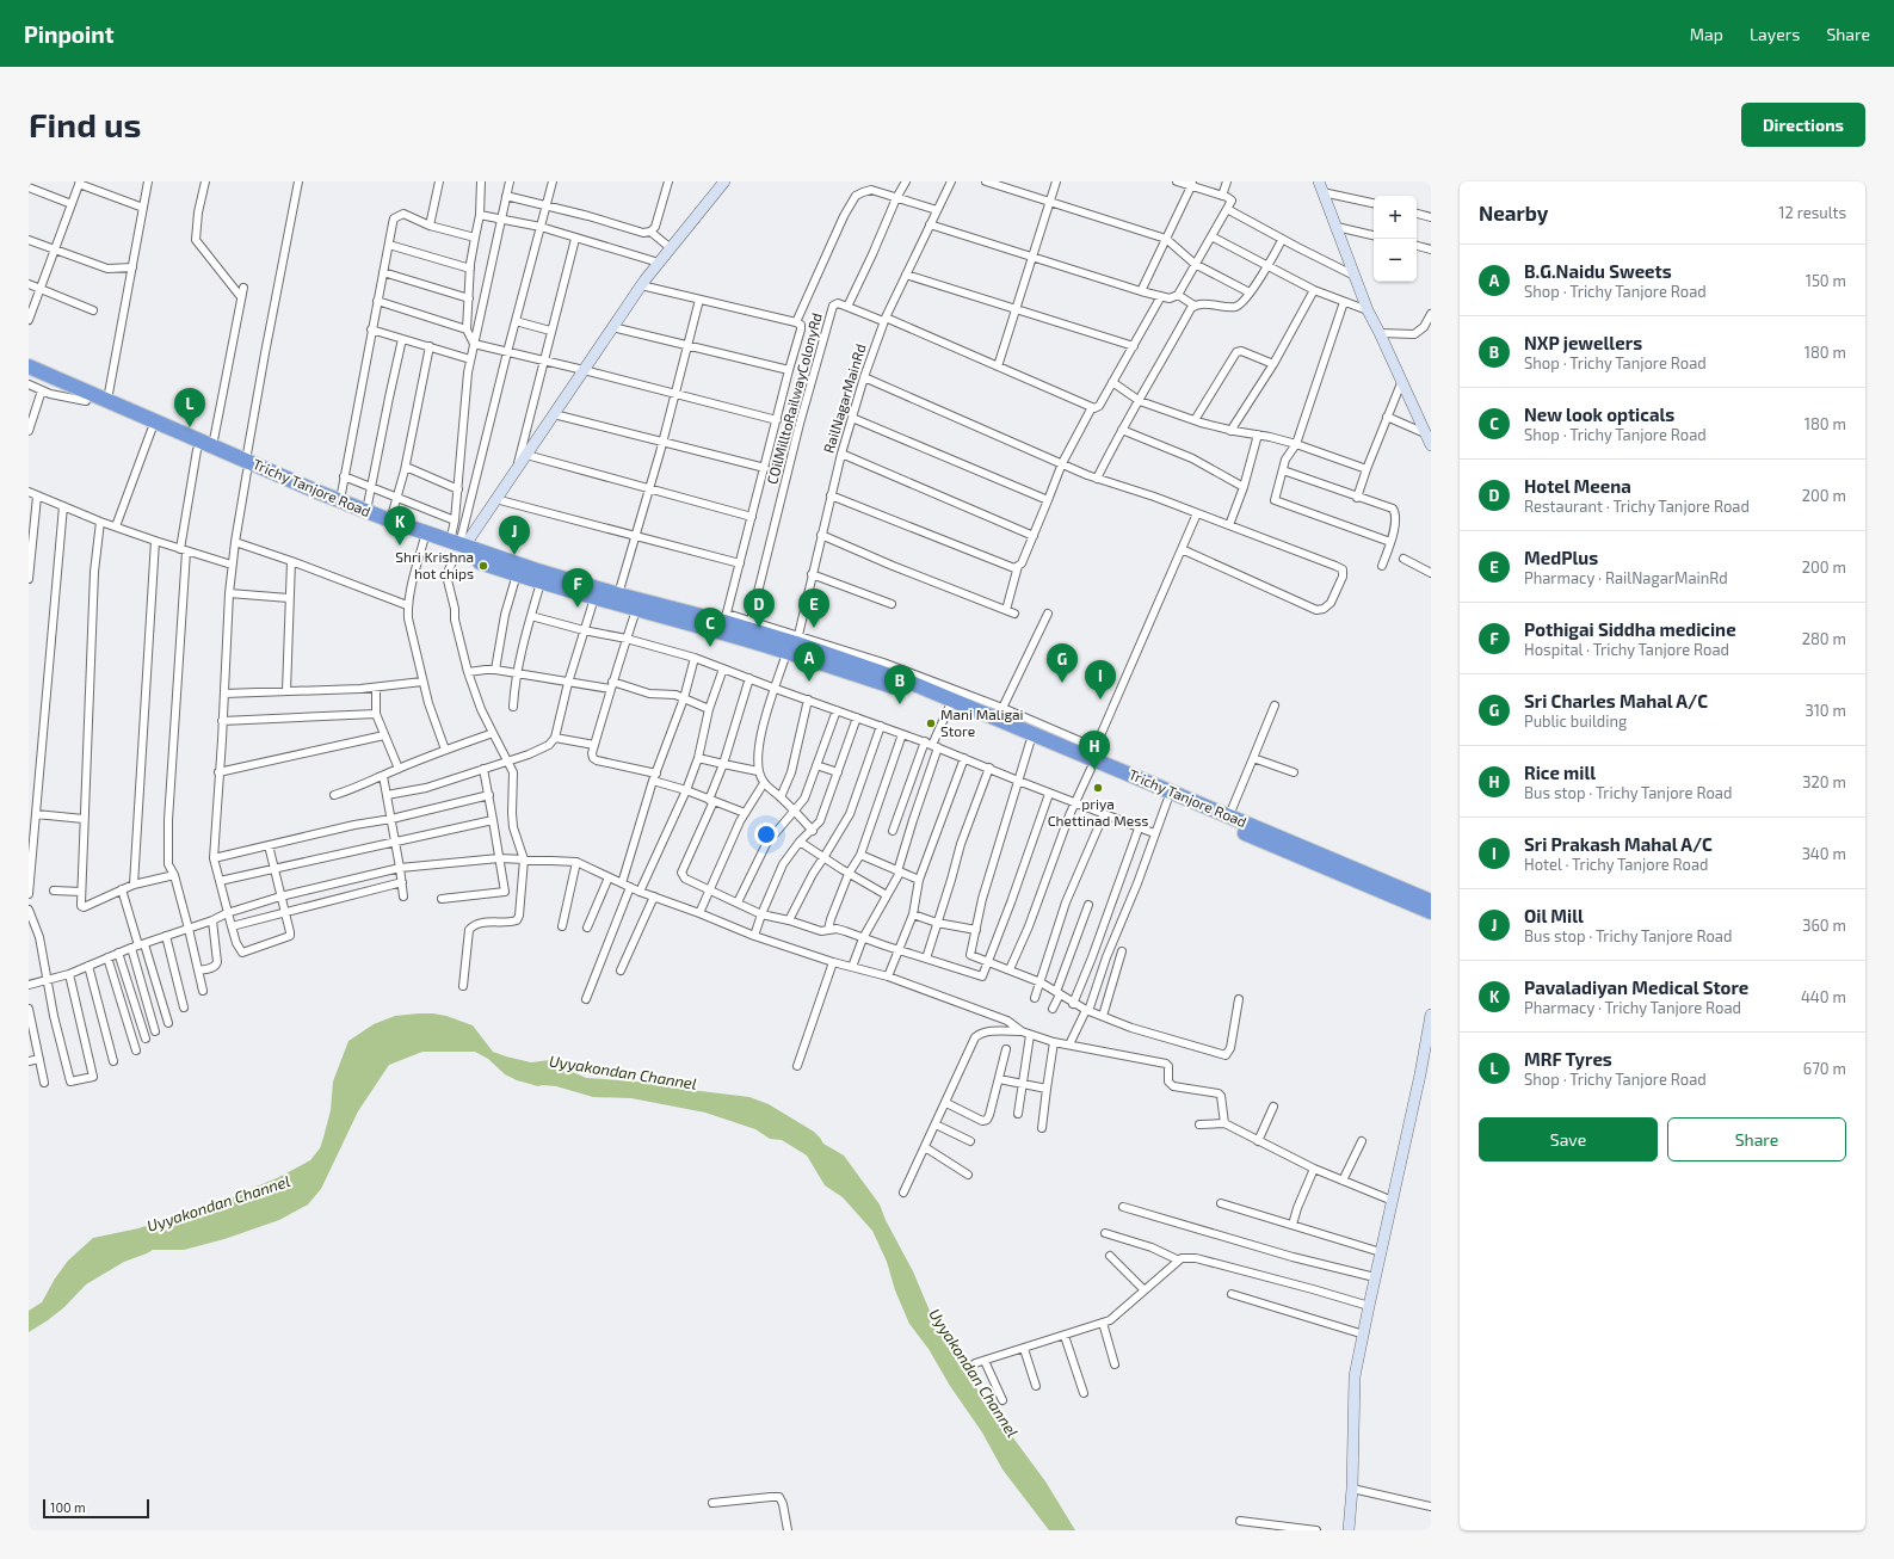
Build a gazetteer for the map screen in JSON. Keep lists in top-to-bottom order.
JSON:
{
  "streets": {
    "highway": ["Trichy Tanjore Road"],
    "street": ["COilMilltoRailwayColonyRd", "RailNagarMainRd"]
  },
  "water": ["Uyyakondan Channel"],
  "places": ["Shri Krishna hot chips", "Mani Maligai Store", "priya Chettinad Mess"],
  "scale_bar": "100 m",
  "page": {
    "header": "Pinpoint",
    "nav": ["Map", "Layers", "Share"],
    "buttons": [
      "Directions",
      ["Save", "Share"]
    ],
    "title": "Find us",
    "heading": ["Nearby", "12 results"],
    "map_buttons": ["+", "−"],
    "list": [
      {
        "mark": "A",
        "name": "B.G.Naidu Sweets",
        "note": "Shop · Trichy Tanjore Road",
        "value": "150 m"
      },
      {
        "mark": "B",
        "name": "NXP jewellers",
        "note": "Shop · Trichy Tanjore Road",
        "value": "180 m"
      },
      {
        "mark": "C",
        "name": "New look opticals",
        "note": "Shop · Trichy Tanjore Road",
        "value": "180 m"
      },
      {
        "mark": "D",
        "name": "Hotel Meena",
        "note": "Restaurant · Trichy Tanjore Road",
        "value": "200 m"
      },
      {
        "mark": "E",
        "name": "MedPlus",
        "note": "Pharmacy · RailNagarMainRd",
        "value": "200 m"
      },
      {
        "mark": "F",
        "name": "Pothigai Siddha medicine",
        "note": "Hospital · Trichy Tanjore Road",
        "value": "280 m"
      },
      {
        "mark": "G",
        "name": "Sri Charles Mahal A/C",
        "note": "Public building",
        "value": "310 m"
      },
      {
        "mark": "H",
        "name": "Rice mill",
        "note": "Bus stop · Trichy Tanjore Road",
        "value": "320 m"
      },
      {
        "mark": "I",
        "name": "Sri Prakash Mahal A/C",
        "note": "Hotel · Trichy Tanjore Road",
        "value": "340 m"
      },
      {
        "mark": "J",
        "name": "Oil Mill",
        "note": "Bus stop · Trichy Tanjore Road",
        "value": "360 m"
      },
      {
        "mark": "K",
        "name": "Pavaladiyan Medical Store",
        "note": "Pharmacy · Trichy Tanjore Road",
        "value": "440 m"
      },
      {
        "mark": "L",
        "name": "MRF Tyres",
        "note": "Shop · Trichy Tanjore Road",
        "value": "670 m"
      }
    ],
    "pins": [
      "L",
      "K",
      "J",
      "F",
      "D",
      "E",
      "C",
      "A",
      "G",
      "I",
      "B",
      "H"
    ],
    "scale": "100 m"
  }
}
